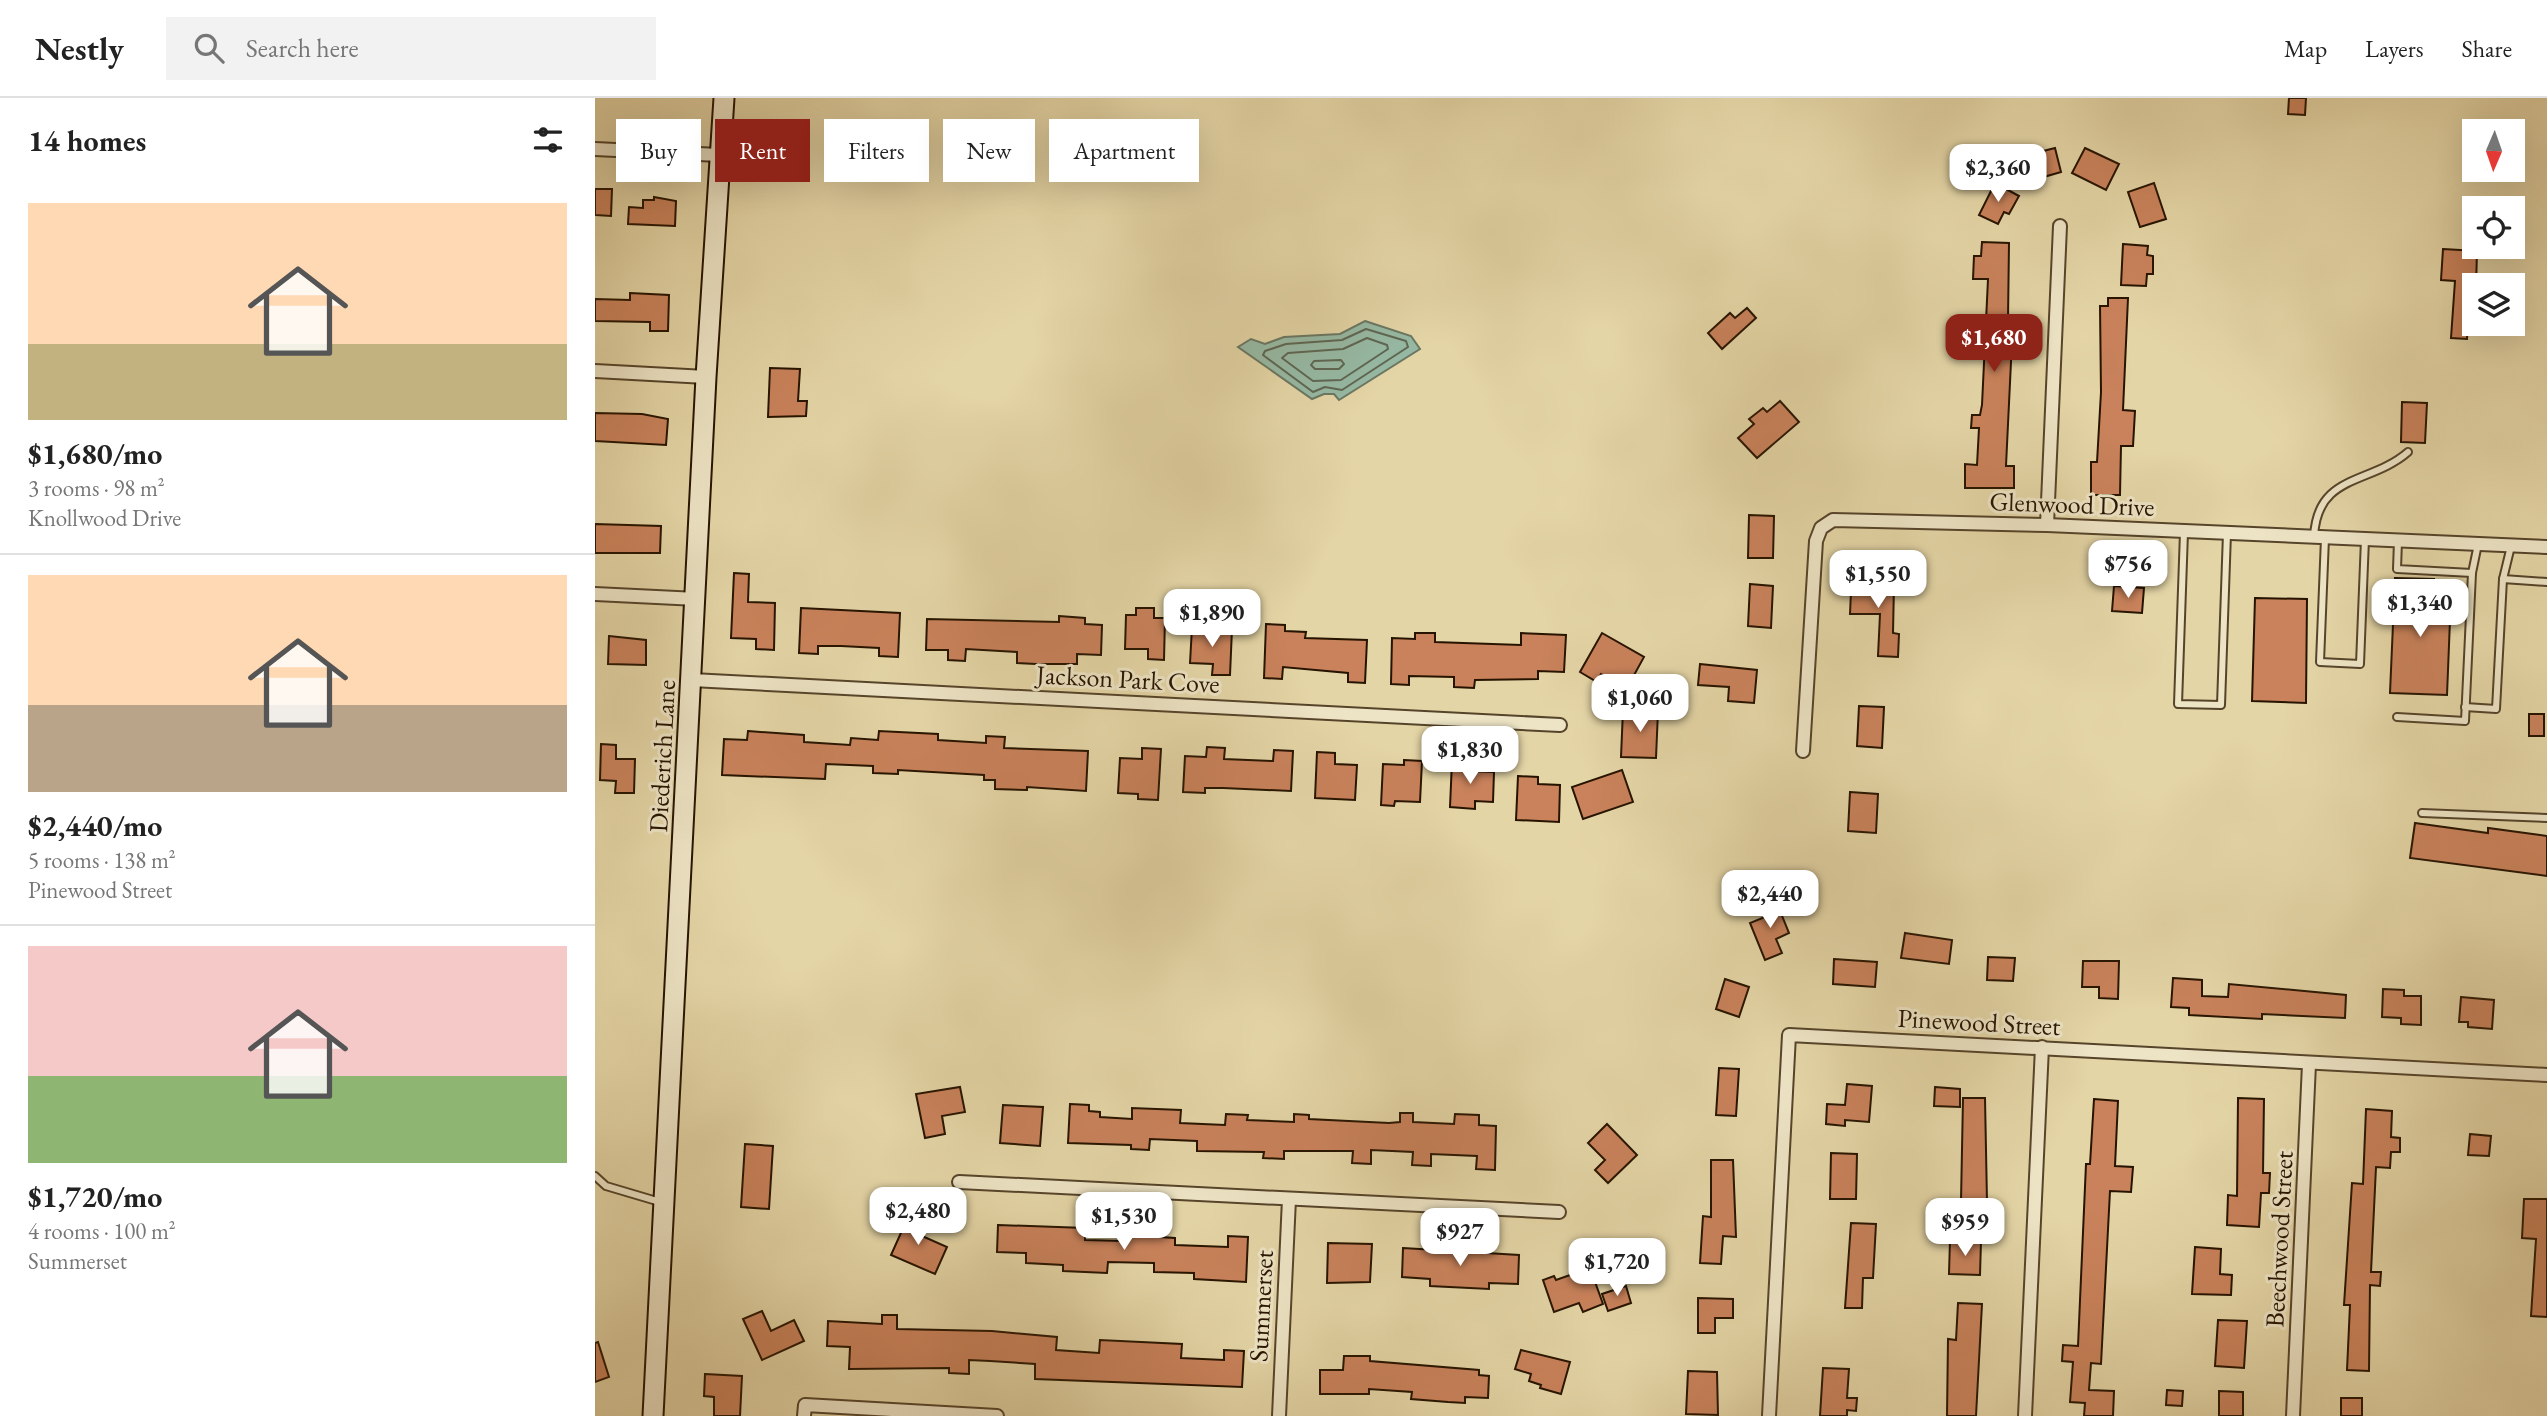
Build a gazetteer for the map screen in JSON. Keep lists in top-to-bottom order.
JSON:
{
  "streets": {
    "street": [
      "Glenwood Drive",
      "Jackson Park Cove",
      "Diederich Lane",
      "Pinewood Street",
      "Beechwood Street",
      "Summerset"
    ]
  },
  "crossings": [
    ["Jackson Park Cove", "Diederich Lane"],
    ["Pinewood Street", "Beechwood Street"]
  ],
  "north": "bottom",
  "page": {
    "header": "Nestly",
    "search": "Search here",
    "nav": ["Map", "Layers", "Share"],
    "heading": "14 homes",
    "chip": [
      "Buy",
      "Rent",
      "Filters",
      "New",
      "Apartment"
    ],
    "price": [
      "$2,360",
      "$1,680",
      "$756",
      "$1,550",
      "$1,340",
      "$1,890",
      "$1,060",
      "$1,830",
      "$2,440",
      "$2,480",
      "$1,530",
      "$959",
      "$927",
      "$1,720"
    ],
    "list": [
      {
        "name": "$1,680/mo",
        "note": "3 rooms · 98 m² · Knollwood Drive"
      },
      {
        "name": "$2,440/mo",
        "note": "5 rooms · 138 m² · Pinewood Street"
      },
      {
        "name": "$1,720/mo",
        "note": "4 rooms · 100 m² · Summerset"
      }
    ]
  }
}
